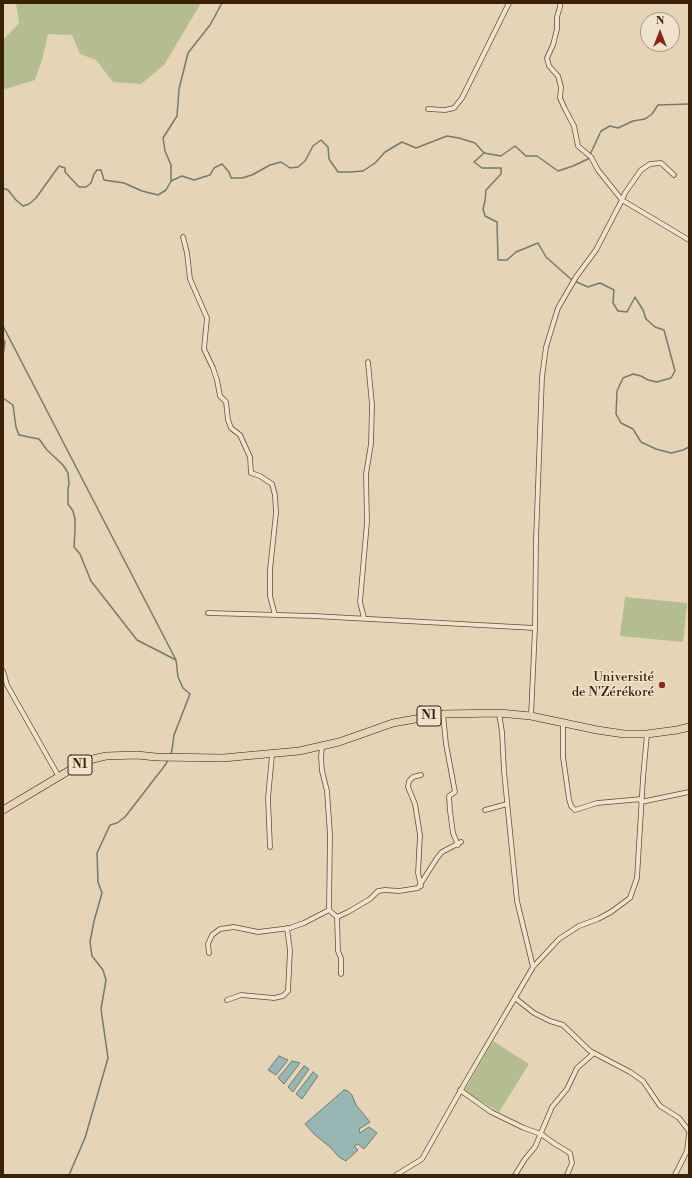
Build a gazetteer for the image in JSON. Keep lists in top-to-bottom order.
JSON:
{
  "streets": {
    "main road": ["N1"]
  },
  "places": ["Université de N'Zérékoré"],
  "north": "top"
}
